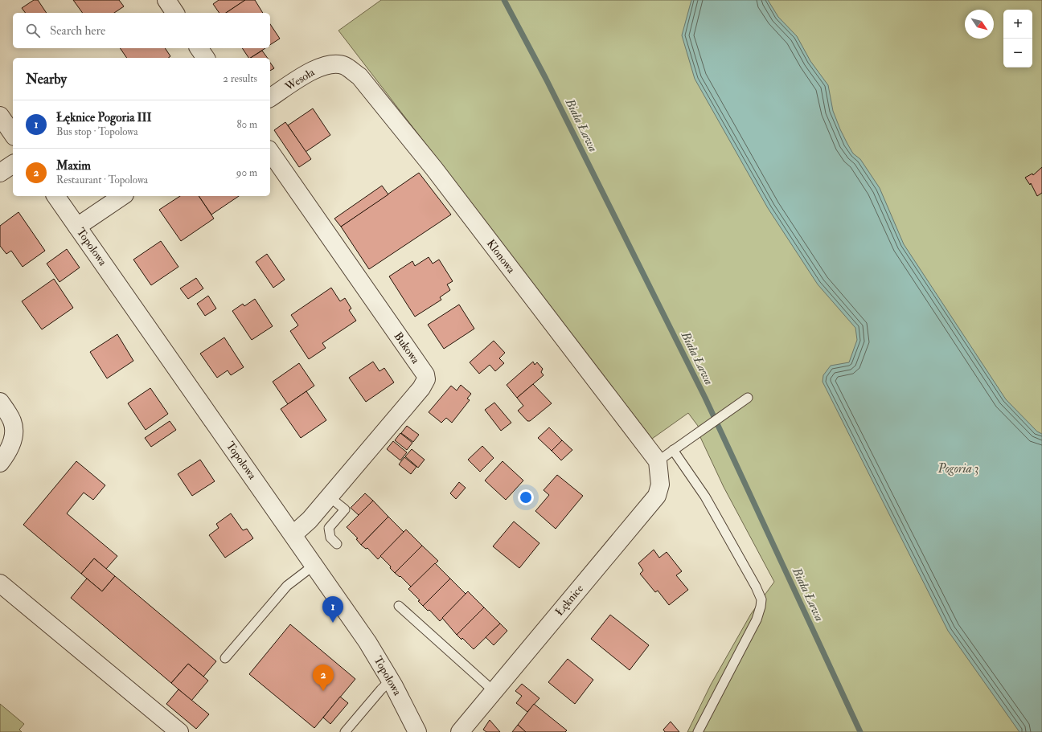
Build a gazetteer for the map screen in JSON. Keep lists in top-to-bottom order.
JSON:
{
  "streets": {
    "street": [
      "Wesoła",
      "Topolowa",
      "Klonowa",
      "Bukowa",
      "Łęknice"
    ]
  },
  "crossings": [
    ["Wesoła", "Klonowa"],
    ["Topolowa", "Bukowa"],
    ["Klonowa", "Łęknice"]
  ],
  "water": ["Biała Ława", "Pogoria 3"],
  "north": "bottom right",
  "page": {
    "map_buttons": ["+", "−"],
    "search": "Search here",
    "heading": ["Nearby", "2 results"],
    "list": [
      {
        "mark": "1",
        "name": "Łęknice Pogoria III",
        "note": "Bus stop · Topolowa",
        "value": "80 m"
      },
      {
        "mark": "2",
        "name": "Maxim",
        "note": "Restaurant · Topolowa",
        "value": "90 m"
      }
    ],
    "pins": ["1", "2"]
  }
}
